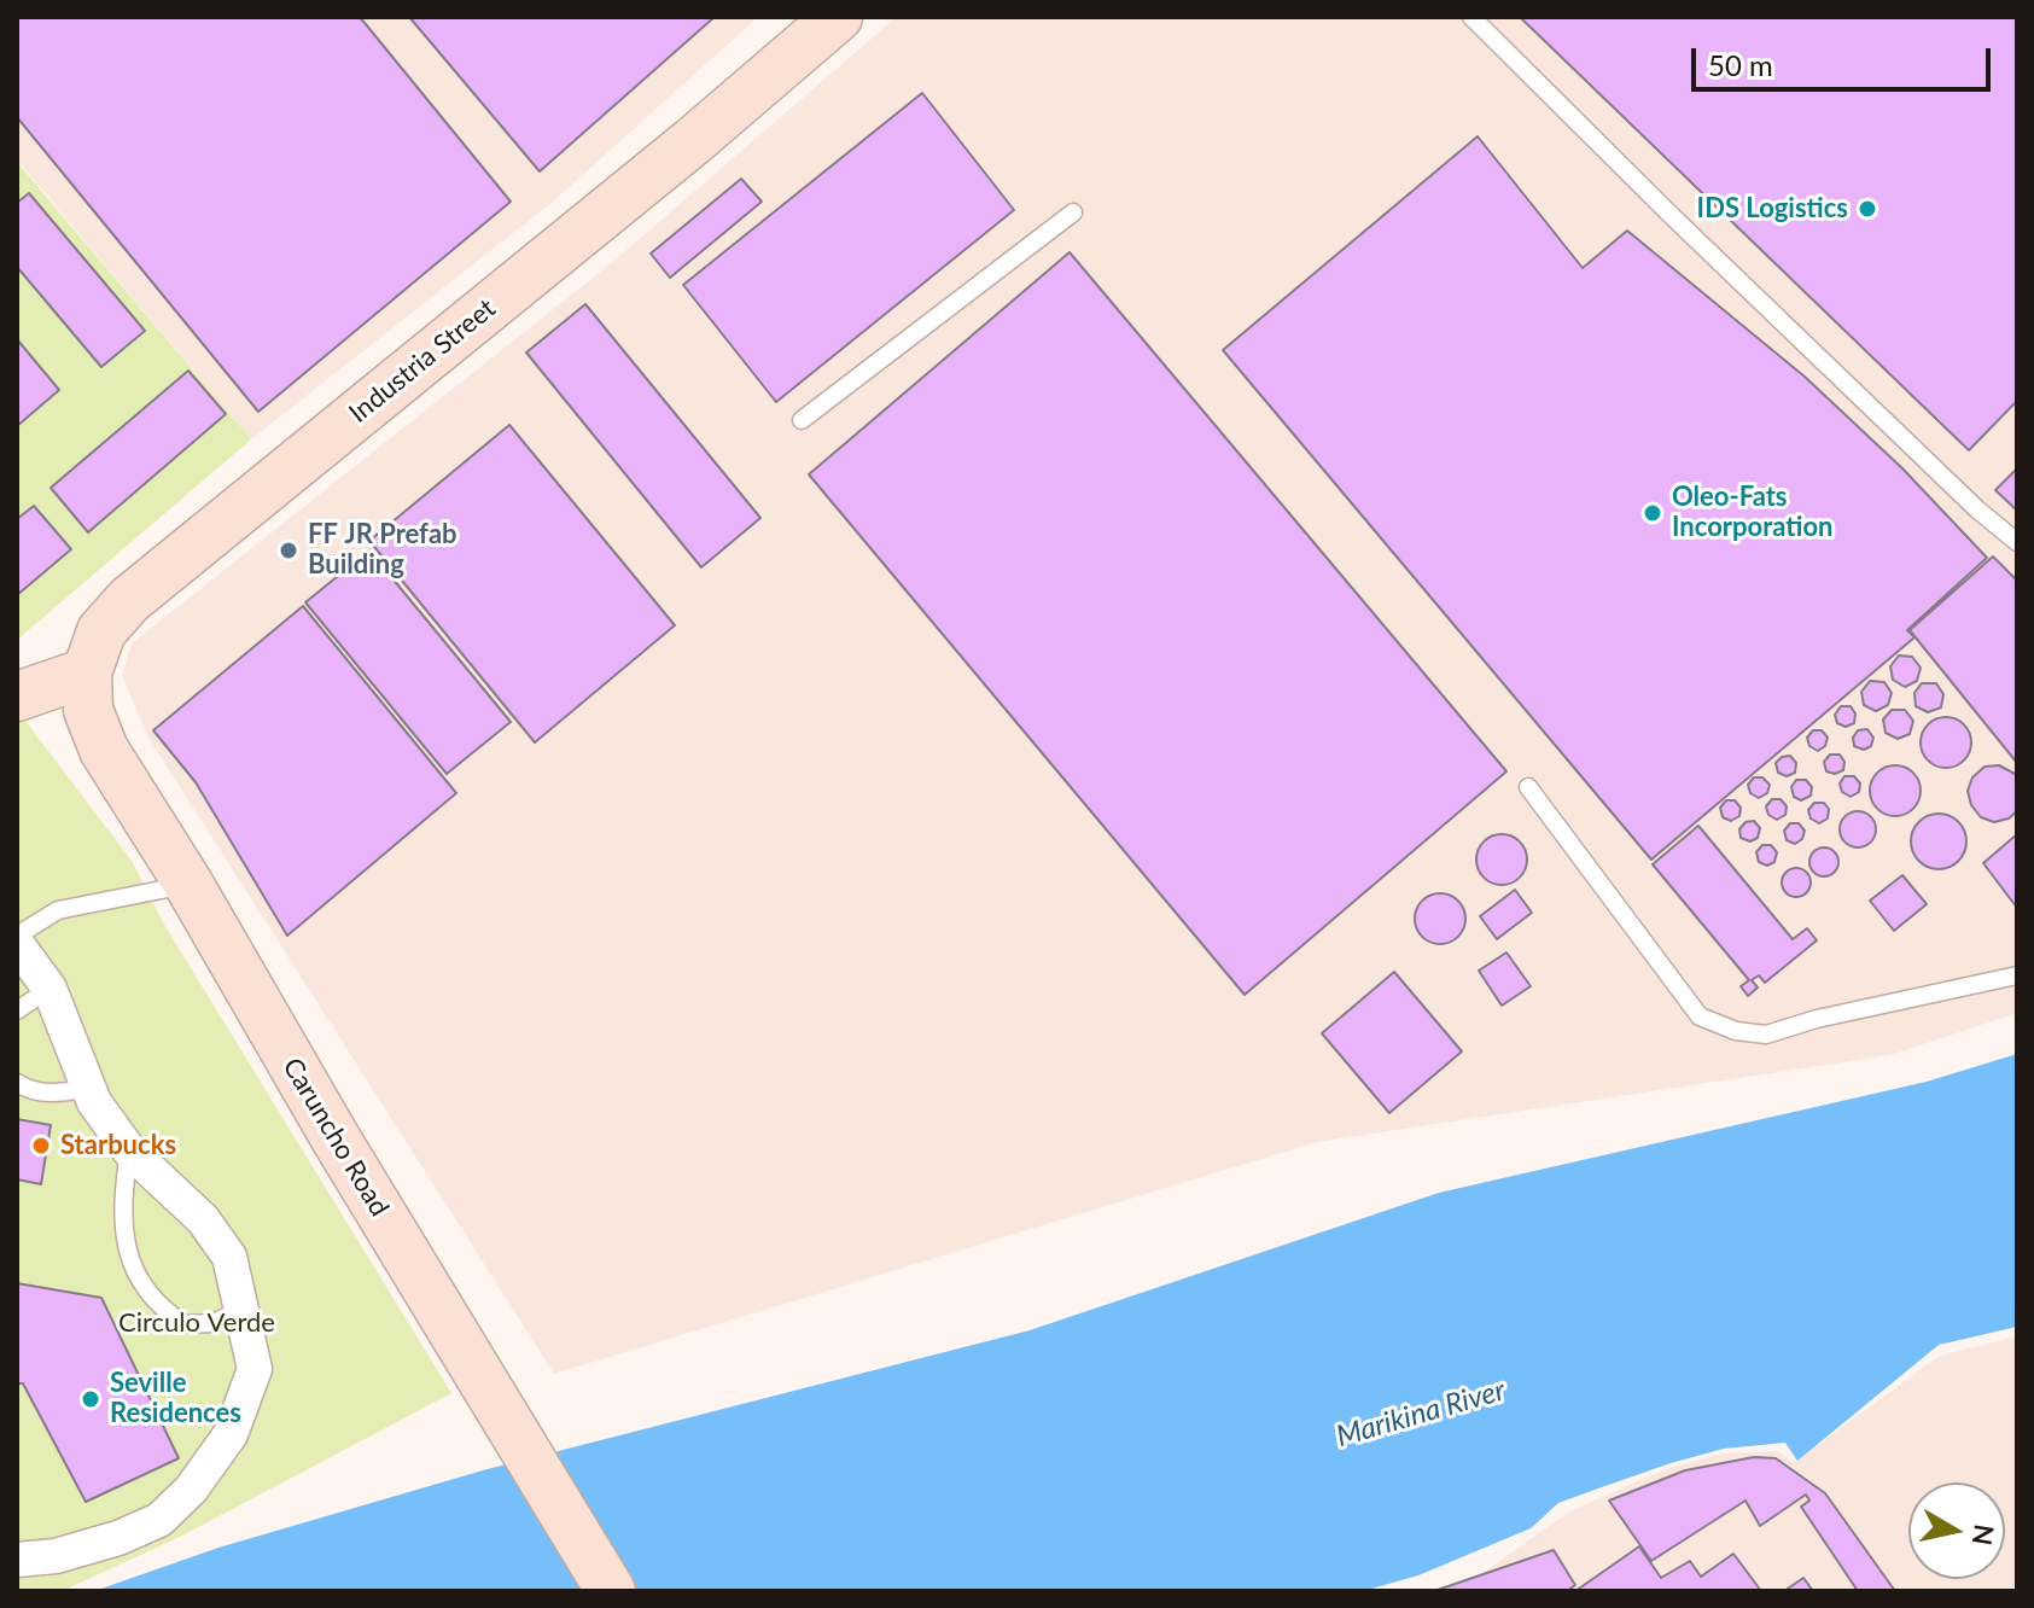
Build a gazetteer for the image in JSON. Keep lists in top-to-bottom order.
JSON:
{
  "streets": {
    "street": ["Industria Street", "Caruncho Road"]
  },
  "crossings": [
    ["Industria Street", "Caruncho Road"]
  ],
  "water": ["Marikina River"],
  "parks": ["Circulo Verde"],
  "places": [
    "IDS Logistics",
    "Oleo-Fats Incorporation",
    "FF JR Prefab Building",
    "Starbucks",
    "Seville Residences"
  ],
  "scale_bar": "50 m",
  "north": "right"
}
